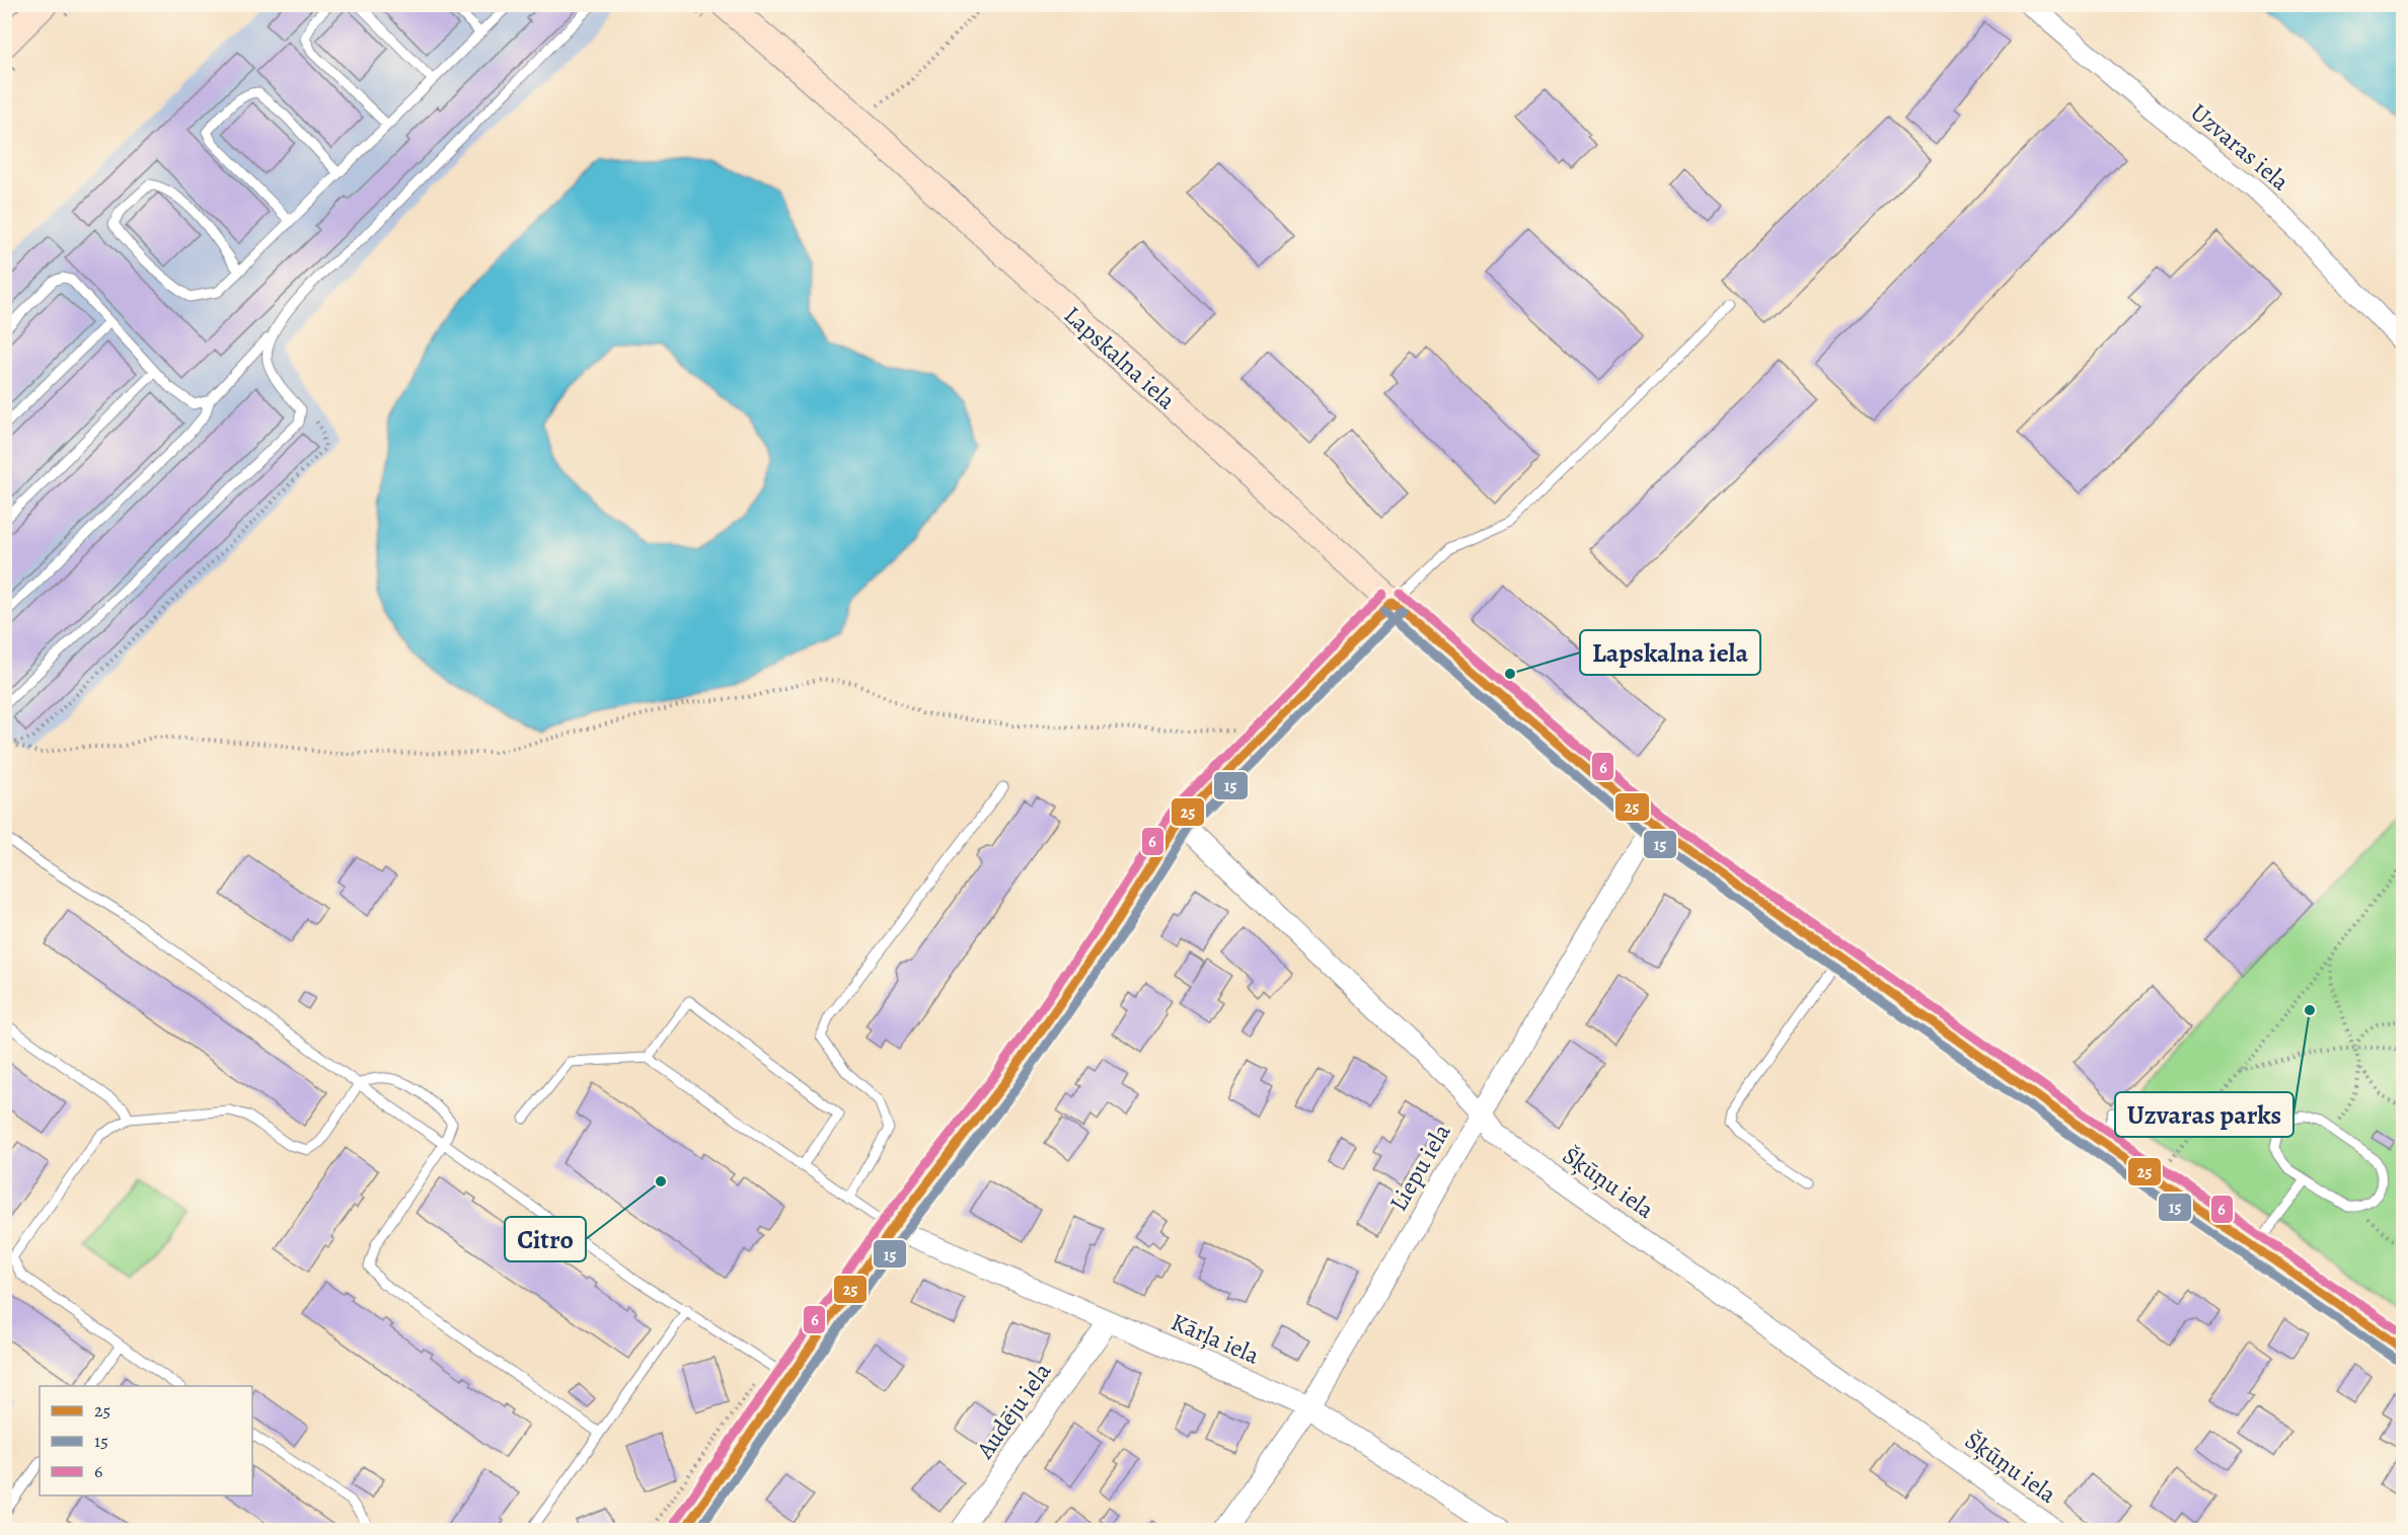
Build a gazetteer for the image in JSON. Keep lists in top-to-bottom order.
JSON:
{
  "streets": {
    "main road": ["Lapskalna iela"],
    "street": [
      "Uzvaras iela",
      "Liepu iela",
      "Šķūņu iela",
      "Kārļa iela",
      "Audēju iela"
    ]
  },
  "crossings": [
    ["Lapskalna iela", "Liepu iela"],
    ["Liepu iela", "Šķūņu iela"],
    ["Liepu iela", "Kārļa iela"],
    ["Kārļa iela", "Audēju iela"]
  ],
  "places": ["Lapskalna iela", "Uzvaras parks", "Citro"],
  "lines": ["transit line 6", "transit line 25", "transit line 15"],
  "legend": ["25", "15", "6"]
}
